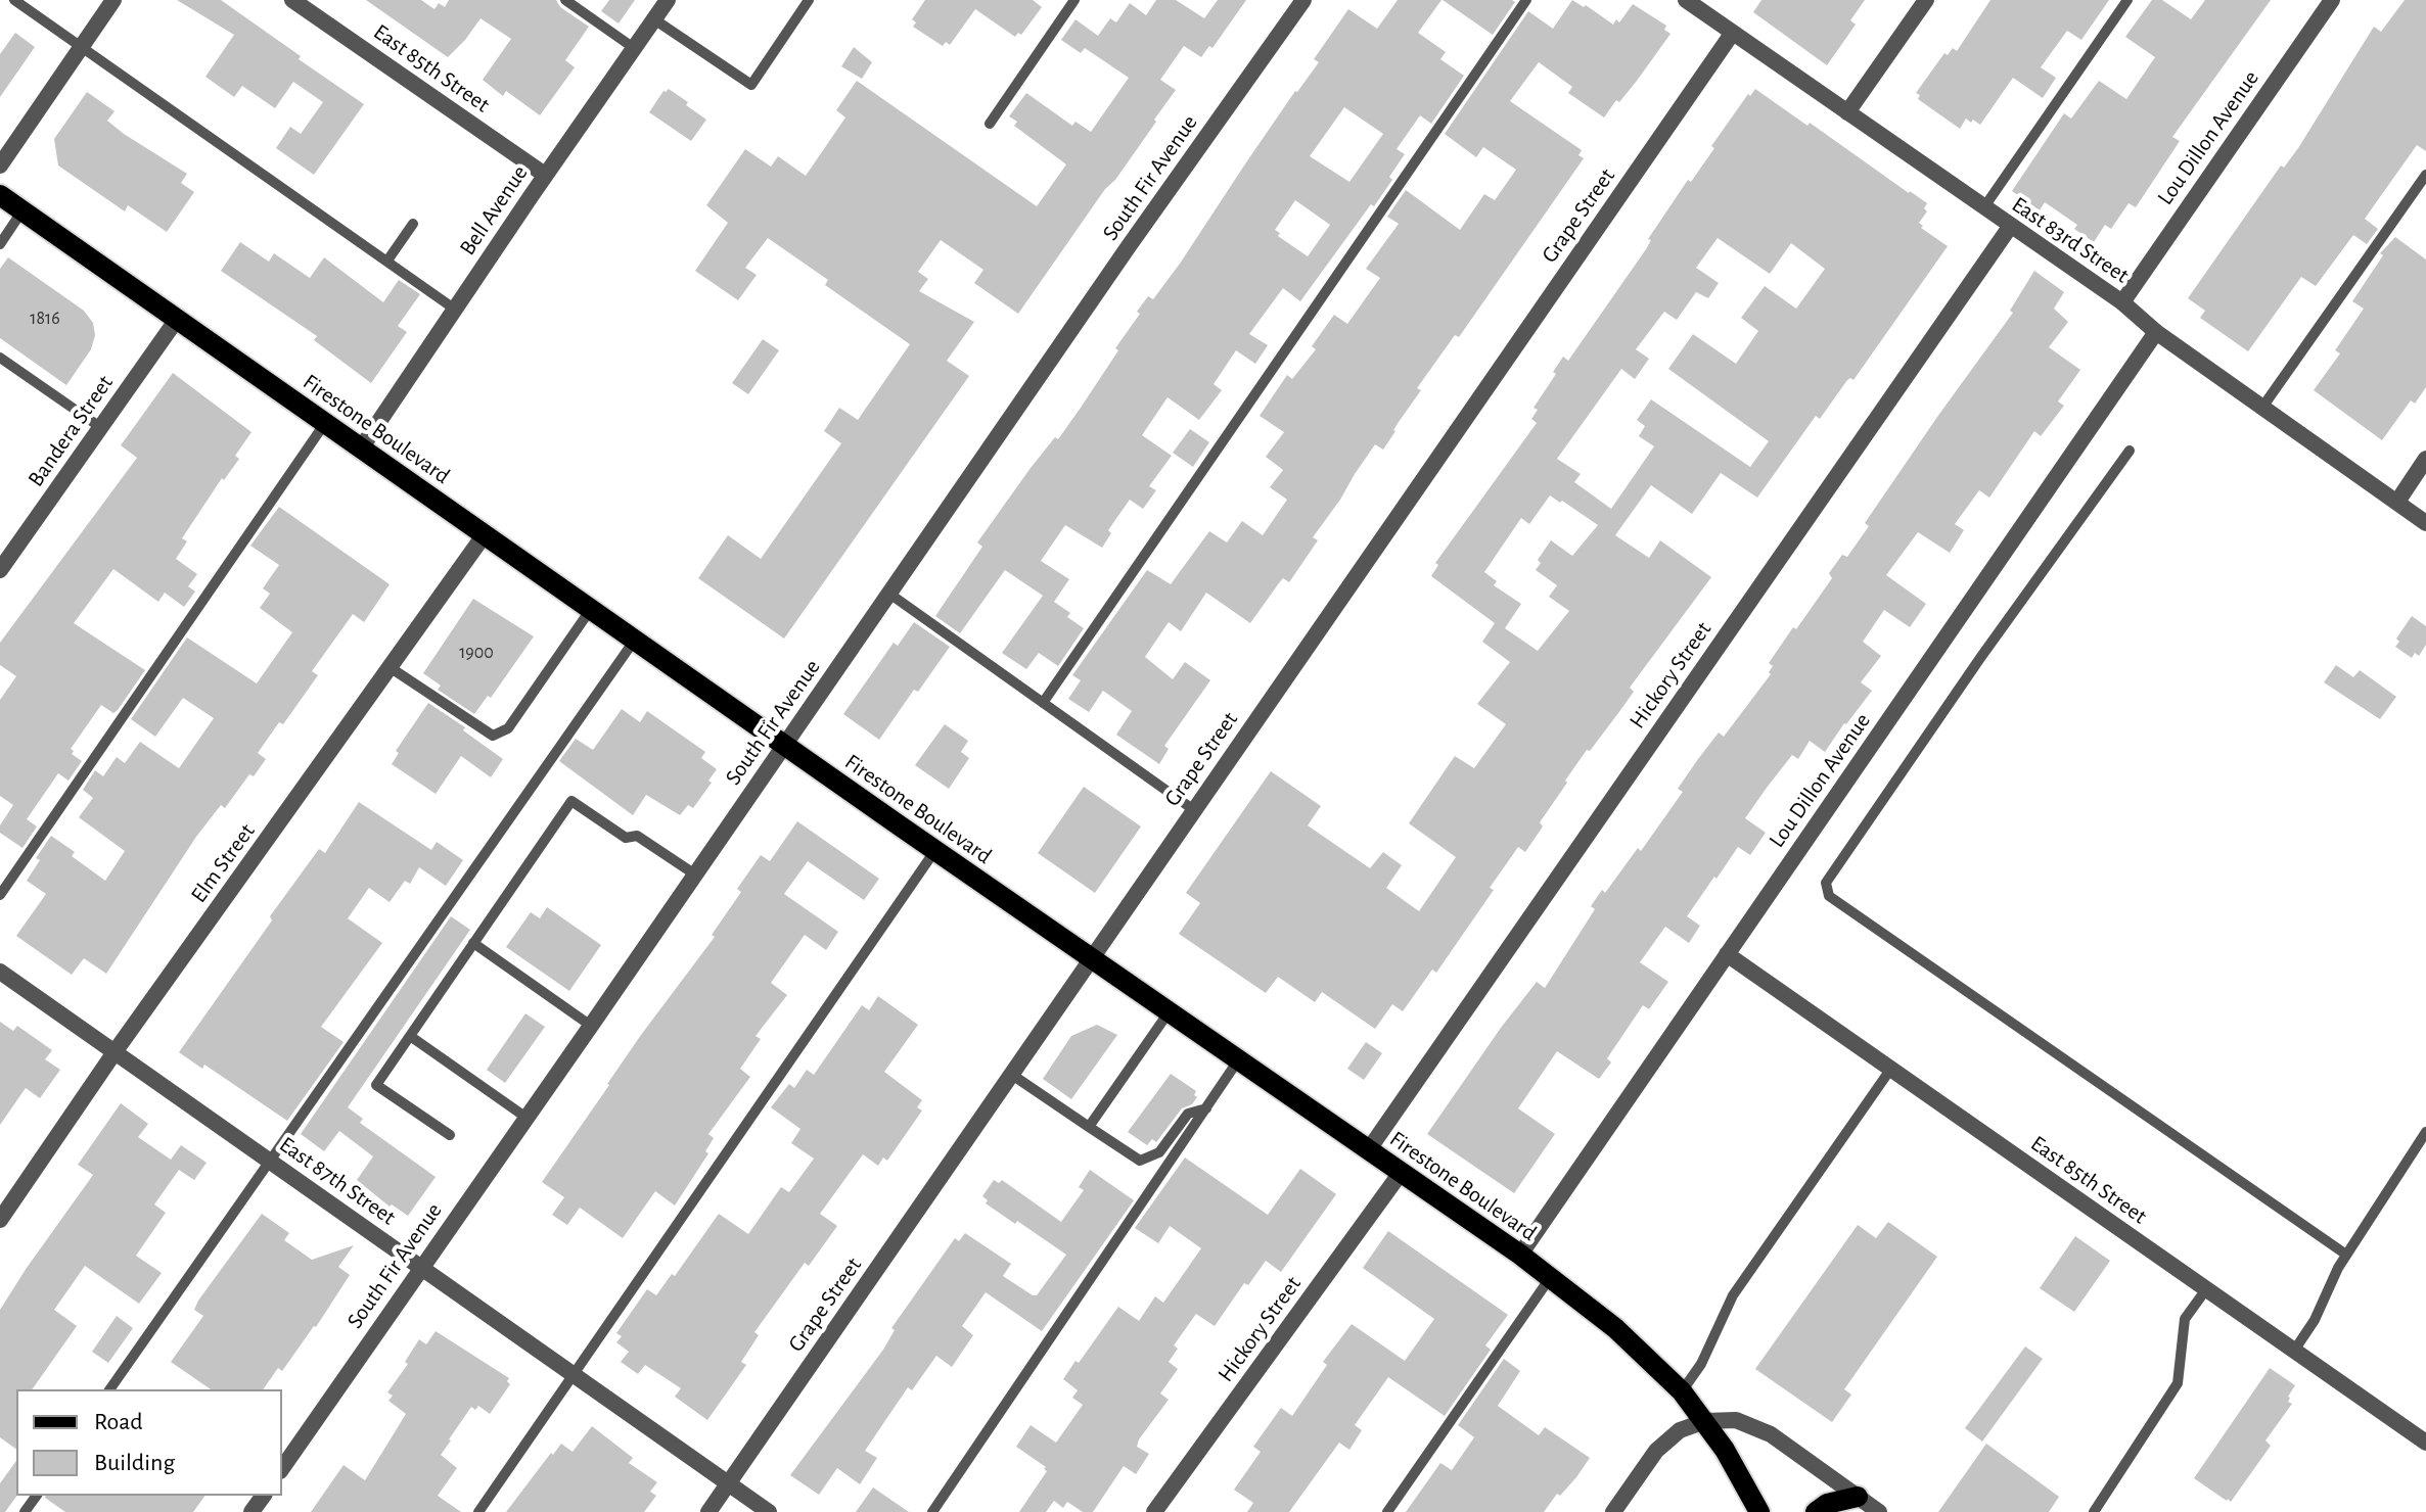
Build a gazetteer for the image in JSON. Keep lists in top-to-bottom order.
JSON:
{
  "streets": {
    "main road": ["Firestone Boulevard"],
    "street": [
      "East 85th Street",
      "Lou Dillon Avenue",
      "South Fir Avenue",
      "Bell Avenue",
      "Grape Street",
      "East 83rd Street",
      "Bandera Street",
      "Hickory Street",
      "Elm Street",
      "East 87th Street"
    ]
  },
  "crossings": [
    ["East 85th Street", "Lou Dillon Avenue"],
    ["East 85th Street", "Bell Avenue"],
    ["Lou Dillon Avenue", "East 83rd Street"],
    ["Lou Dillon Avenue", "Firestone Boulevard"],
    ["South Fir Avenue", "Firestone Boulevard"],
    ["South Fir Avenue", "East 87th Street"],
    ["Bell Avenue", "Firestone Boulevard"],
    ["Grape Street", "East 83rd Street"],
    ["Grape Street", "Firestone Boulevard"],
    ["Grape Street", "East 87th Street"],
    ["East 83rd Street", "Hickory Street"],
    ["Firestone Boulevard", "Bandera Street"],
    ["Firestone Boulevard", "Hickory Street"],
    ["Firestone Boulevard", "Elm Street"],
    ["Elm Street", "East 87th Street"]
  ],
  "house_numbers": ["1816", "1900"],
  "legend": ["Road", "Building"]
}
